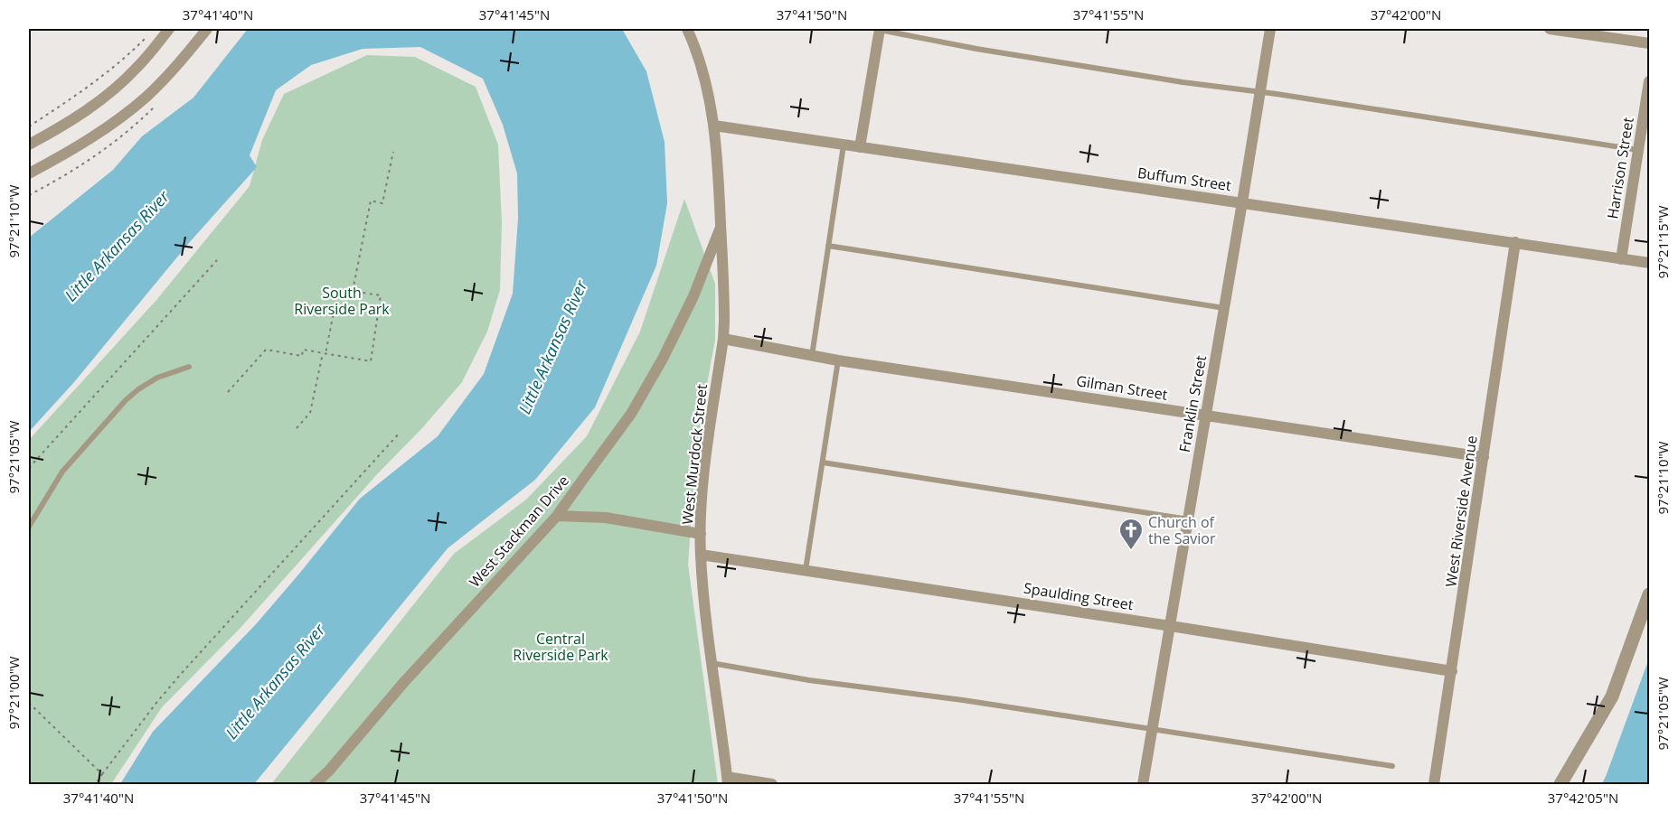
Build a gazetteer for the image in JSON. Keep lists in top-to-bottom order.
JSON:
{
  "streets": {
    "street": [
      "Harrison Street",
      "Buffum Street",
      "Gilman Street",
      "Franklin Street",
      "West Murdock Street",
      "West Riverside Avenue",
      "West Stackman Drive",
      "Spaulding Street"
    ]
  },
  "crossings": [
    ["Harrison Street", "Buffum Street"],
    ["Buffum Street", "Franklin Street"],
    ["Buffum Street", "West Murdock Street"],
    ["Buffum Street", "West Riverside Avenue"],
    ["Gilman Street", "Franklin Street"],
    ["Gilman Street", "West Murdock Street"],
    ["Gilman Street", "West Riverside Avenue"],
    ["Franklin Street", "Spaulding Street"],
    ["West Murdock Street", "West Stackman Drive"],
    ["West Murdock Street", "Spaulding Street"],
    ["West Riverside Avenue", "Spaulding Street"]
  ],
  "water": ["Little Arkansas River"],
  "parks": ["South Riverside Park", "Central Riverside Park"],
  "places": {
    "church": ["Church of the Savior"]
  },
  "coordinates": [
    "37°41'40\"N",
    "37°41'45\"N",
    "37°41'50\"N",
    "37°41'55\"N",
    "37°42'00\"N",
    "97°21'10\"W",
    "97°21'15\"W",
    "97°21'05\"W",
    "97°21'00\"W",
    "37°42'05\"N"
  ]
}
